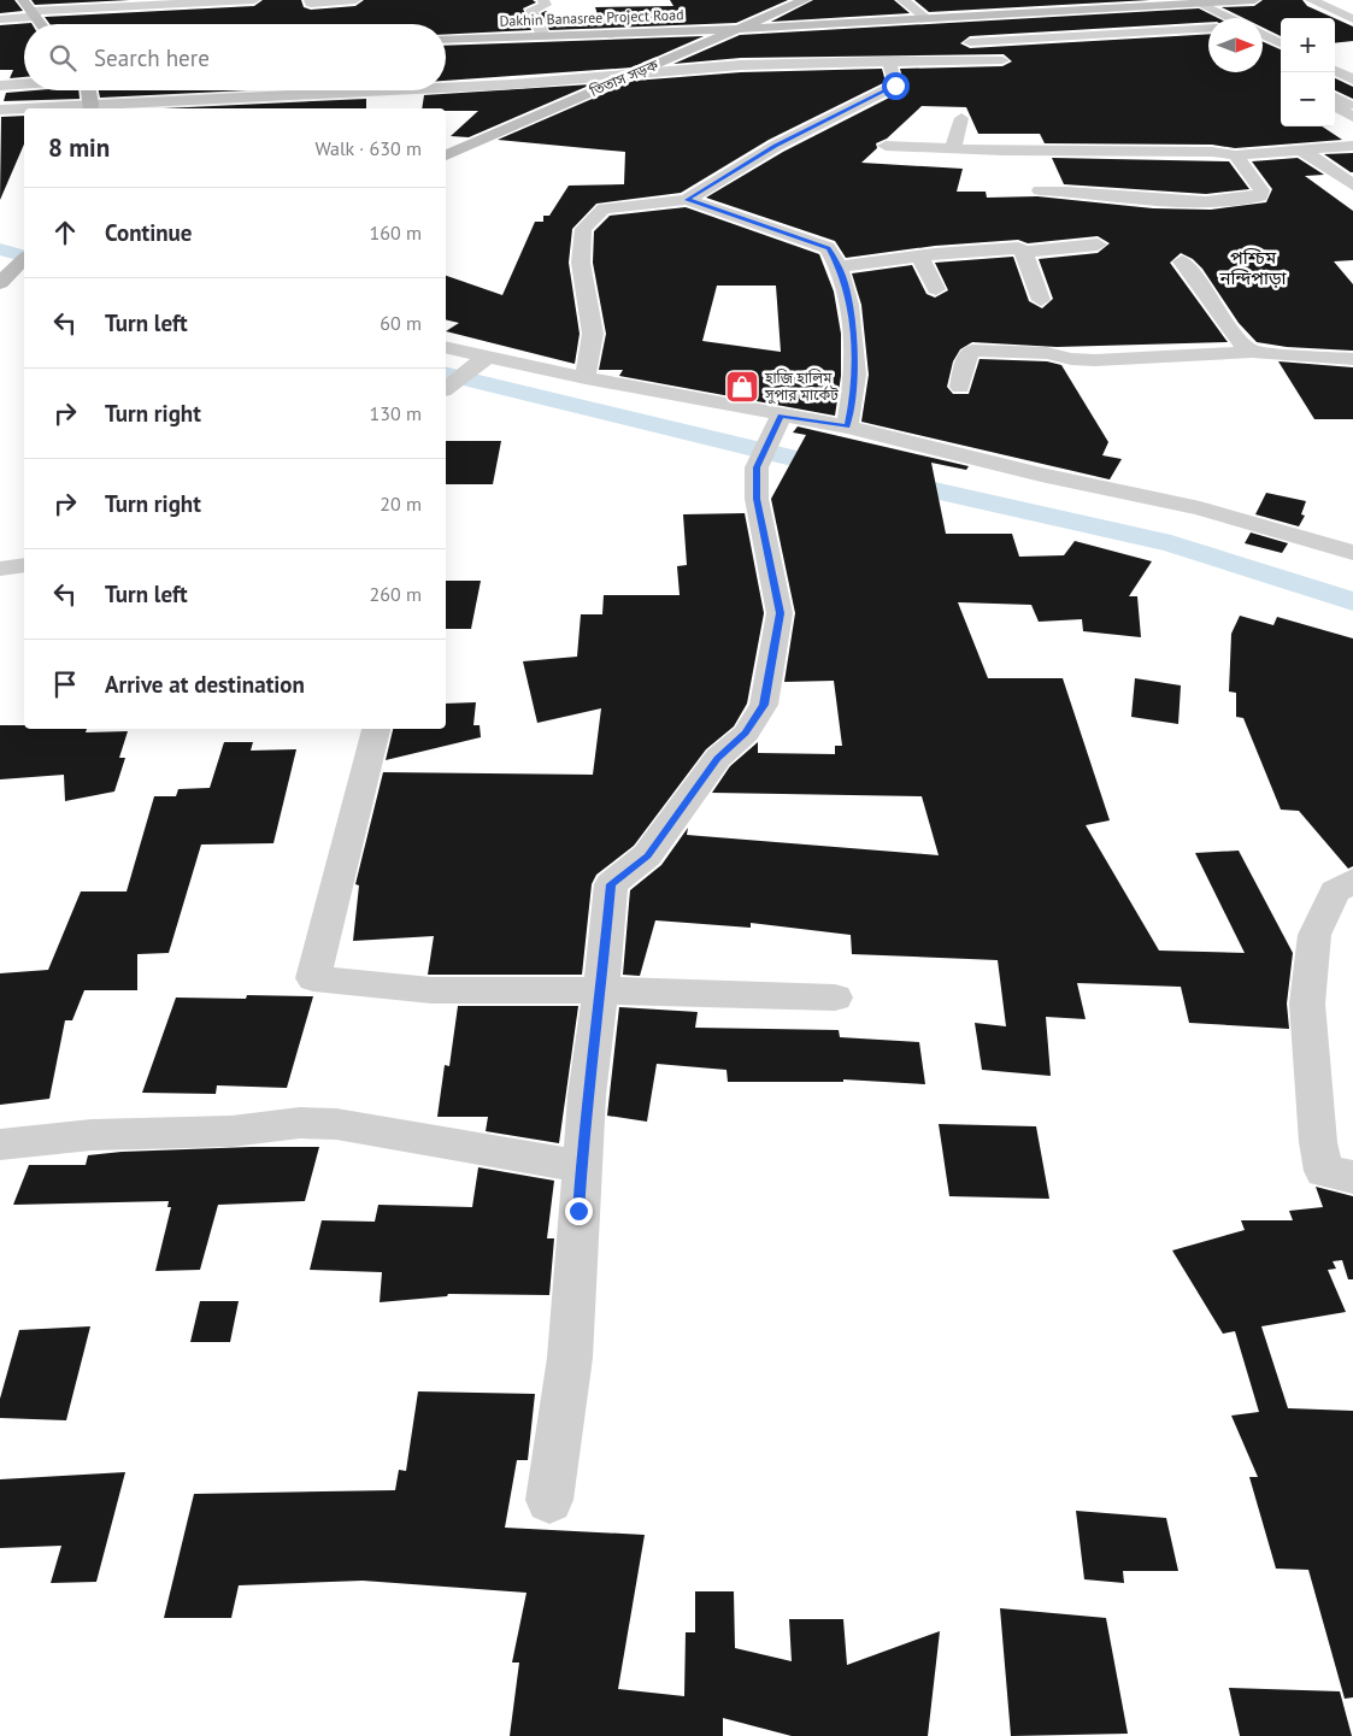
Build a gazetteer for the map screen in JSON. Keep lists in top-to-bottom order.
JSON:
{
  "streets": {
    "street": ["Dakhin Banasree Project Road", "তিতাস সড়ক"]
  },
  "crossings": [
    ["Dakhin Banasree Project Road", "তিতাস সড়ক"]
  ],
  "districts": ["পশ্চিম নন্দিপাড়া"],
  "places": {
    "shop": ["হাজি হালিম সুপার মার্কেট"]
  },
  "north": "right",
  "page": {
    "map_buttons": ["+", "−"],
    "search": "Search here",
    "heading": ["8 min", "Walk · 630 m"],
    "list": [
      ["Continue", "160 m"],
      ["Turn left", "60 m"],
      ["Turn right", "130 m"],
      ["Turn right", "20 m"],
      ["Turn left", "260 m"],
      "Arrive at destination"
    ]
  }
}
